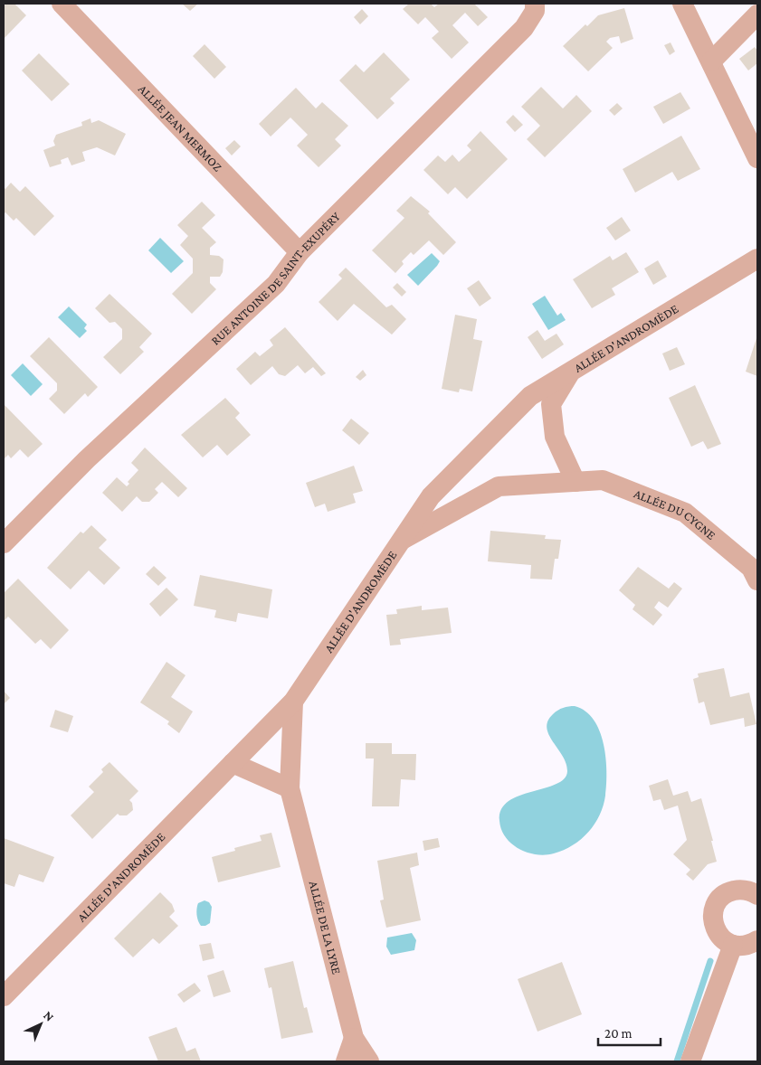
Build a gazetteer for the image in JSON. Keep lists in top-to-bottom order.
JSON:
{
  "streets": {
    "street": [
      "ALLÉE JEAN MERMOZ",
      "RUE ANTOINE DE SAINT-EXUPÉRY",
      "ALLÉE D'ANDROMÈDE",
      "ALLÉE DU CYGNE",
      "ALLÉE DE LA LYRE"
    ]
  },
  "crossings": [
    ["ALLÉE JEAN MERMOZ", "RUE ANTOINE DE SAINT-EXUPÉRY"],
    ["ALLÉE D'ANDROMÈDE", "ALLÉE DU CYGNE"],
    ["ALLÉE D'ANDROMÈDE", "ALLÉE DE LA LYRE"]
  ],
  "scale_bar": "20 m",
  "north": "top right"
}
